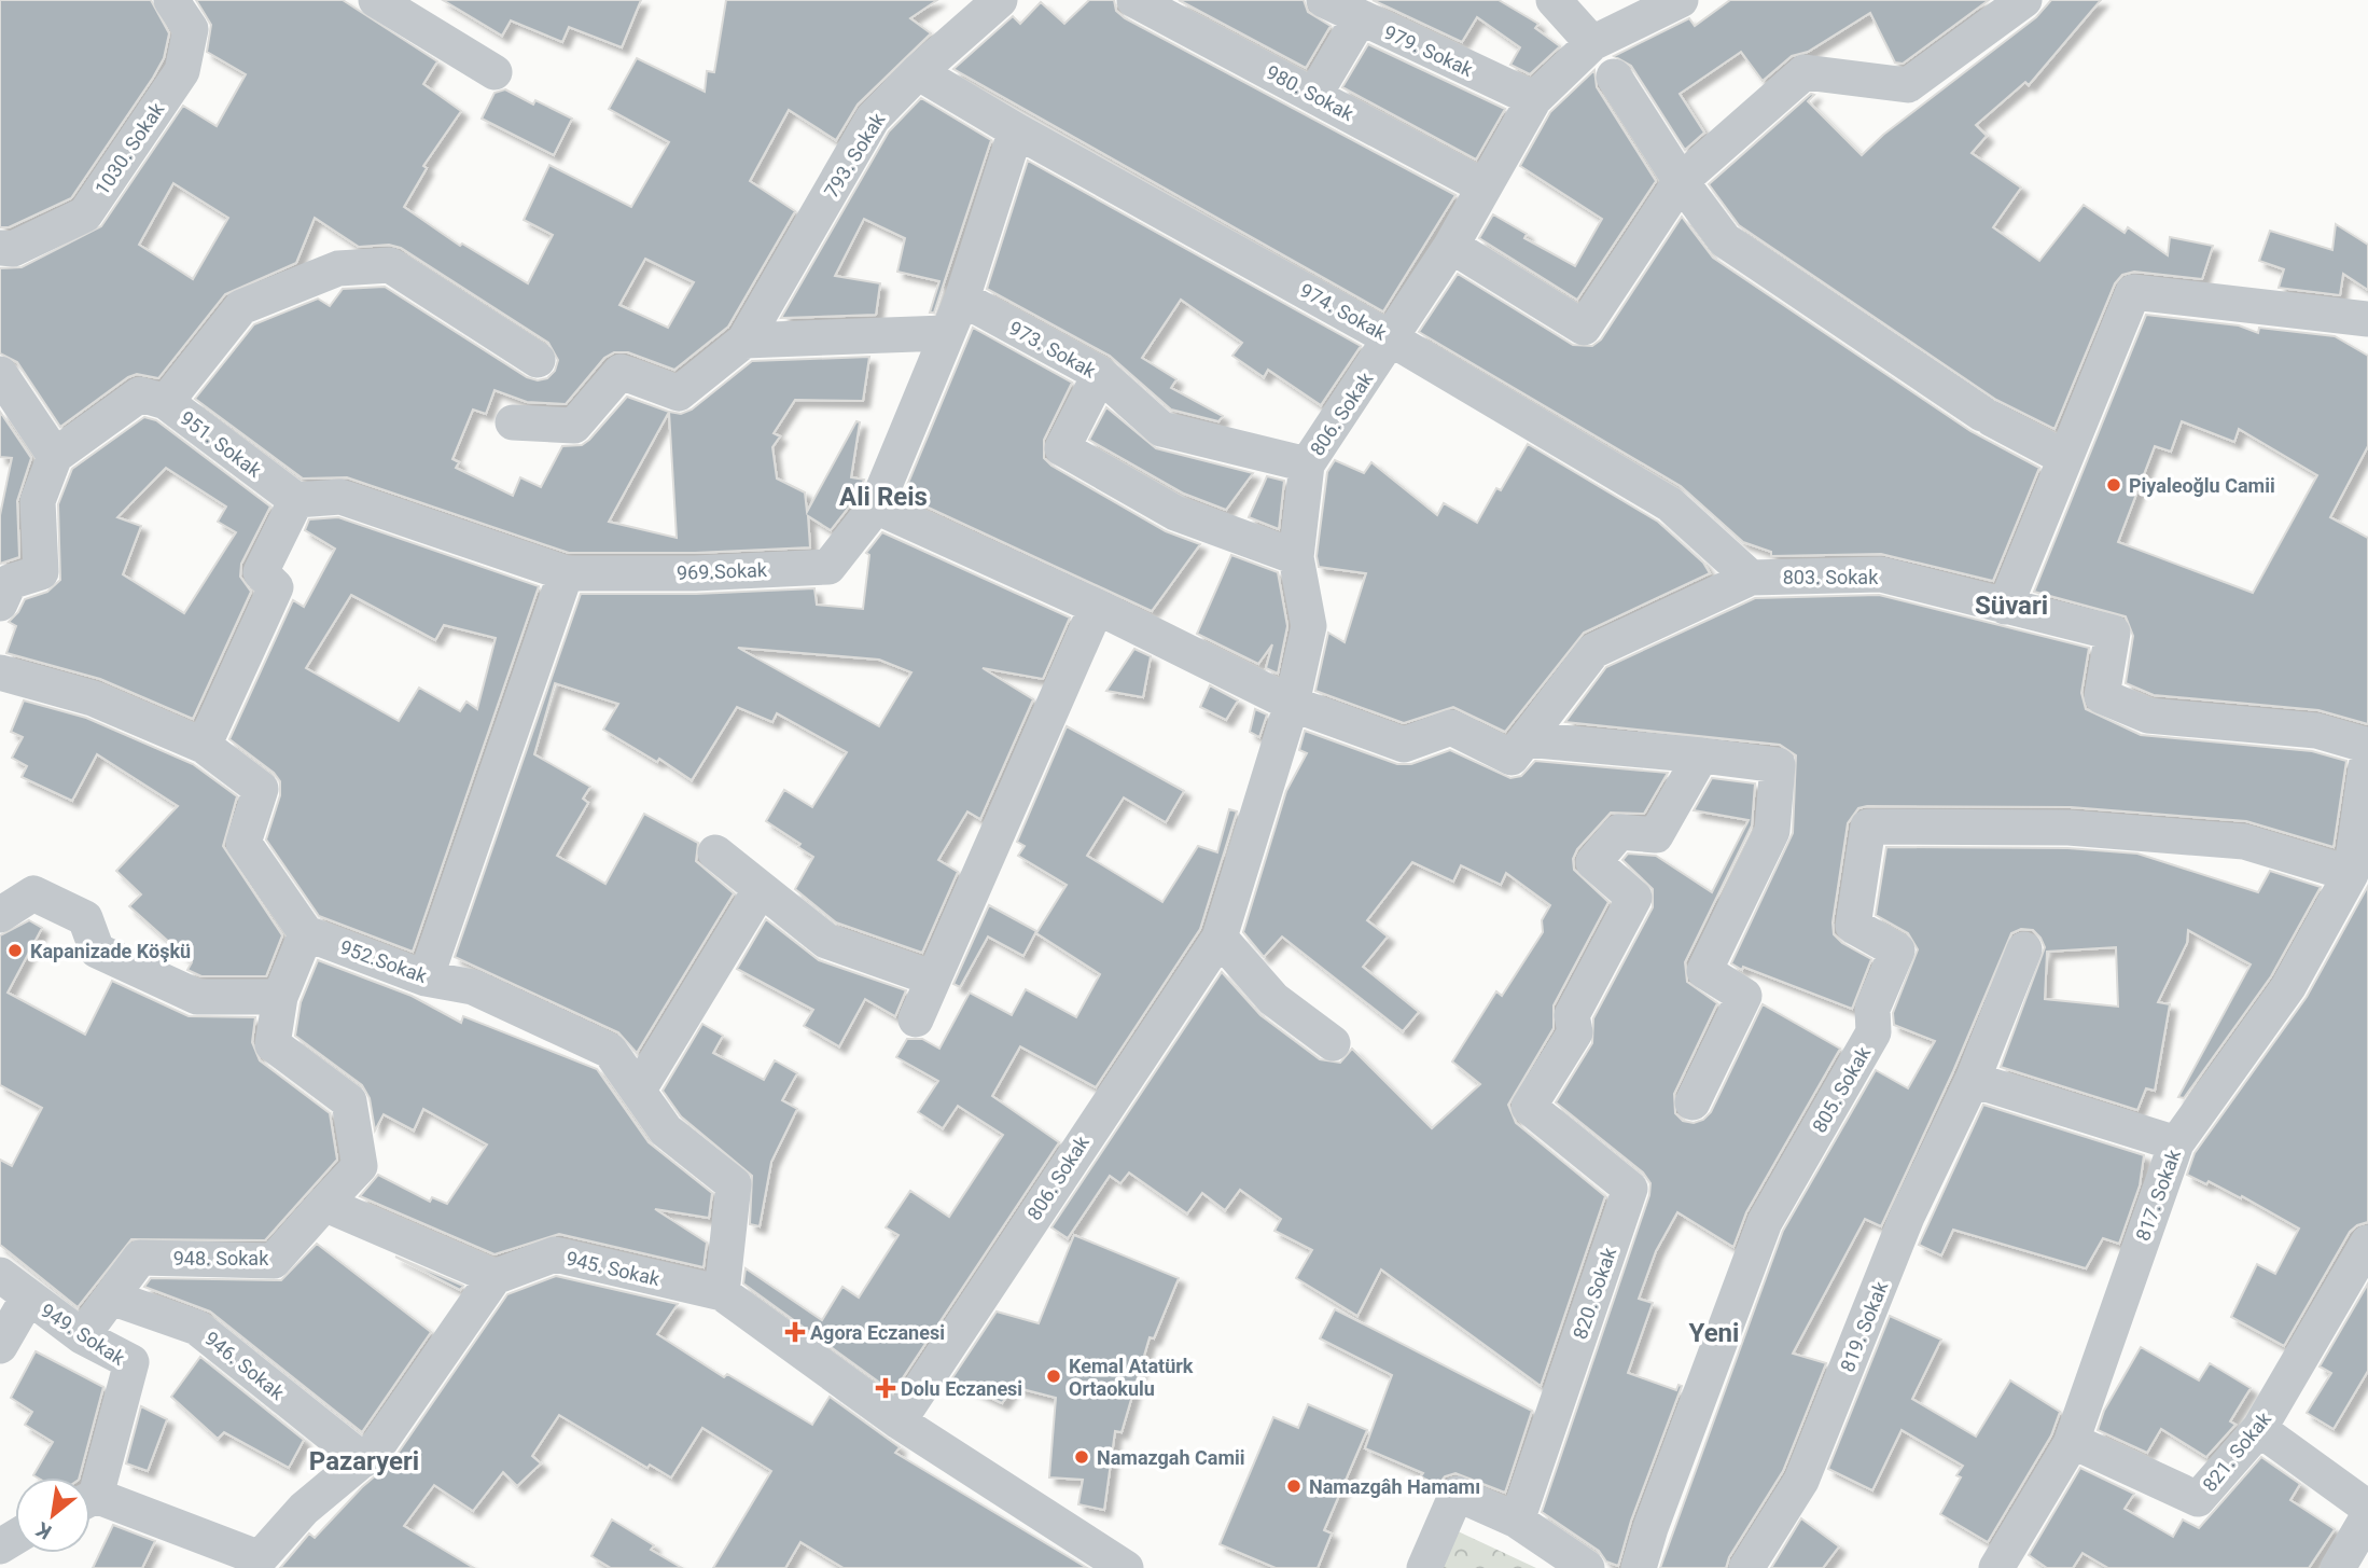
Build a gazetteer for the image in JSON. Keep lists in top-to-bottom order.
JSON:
{
  "streets": {
    "street": [
      "979. Sokak",
      "980. Sokak",
      "1030. Sokak",
      "793. Sokak",
      "974. Sokak",
      "973. Sokak",
      "806. Sokak",
      "951. Sokak",
      "969.Sokak",
      "803. Sokak",
      "952.Sokak",
      "805. Sokak",
      "817. Sokak",
      "948. Sokak",
      "945. Sokak",
      "820. Sokak",
      "819. Sokak",
      "949. Sokak",
      "946. Sokak",
      "821. Sokak"
    ]
  },
  "crossings": [
    ["979. Sokak", "806. Sokak"],
    ["980. Sokak", "806. Sokak"],
    ["793. Sokak", "974. Sokak"],
    ["974. Sokak", "806. Sokak"],
    ["974. Sokak", "969.Sokak"],
    ["974. Sokak", "803. Sokak"],
    ["973. Sokak", "806. Sokak"],
    ["973. Sokak", "969.Sokak"],
    ["806. Sokak", "803. Sokak"],
    ["806. Sokak", "945. Sokak"],
    ["952.Sokak", "945. Sokak"],
    ["805. Sokak", "817. Sokak"],
    ["817. Sokak", "821. Sokak"],
    ["948. Sokak", "949. Sokak"],
    ["948. Sokak", "946. Sokak"]
  ],
  "districts": [
    "Ali Reis",
    "Süvari",
    "Yeni",
    "Pazaryeri"
  ],
  "places": {
    "other": [
      "Piyaleoğlu Camii",
      "Kapanizade Köşkü",
      "Kemal Atatürk Ortaokulu",
      "Namazgah Camii",
      "Namazgâh Hamamı"
    ],
    "health": ["Agora Eczanesi", "Dolu Eczanesi"]
  },
  "north": "bottom left"
}
